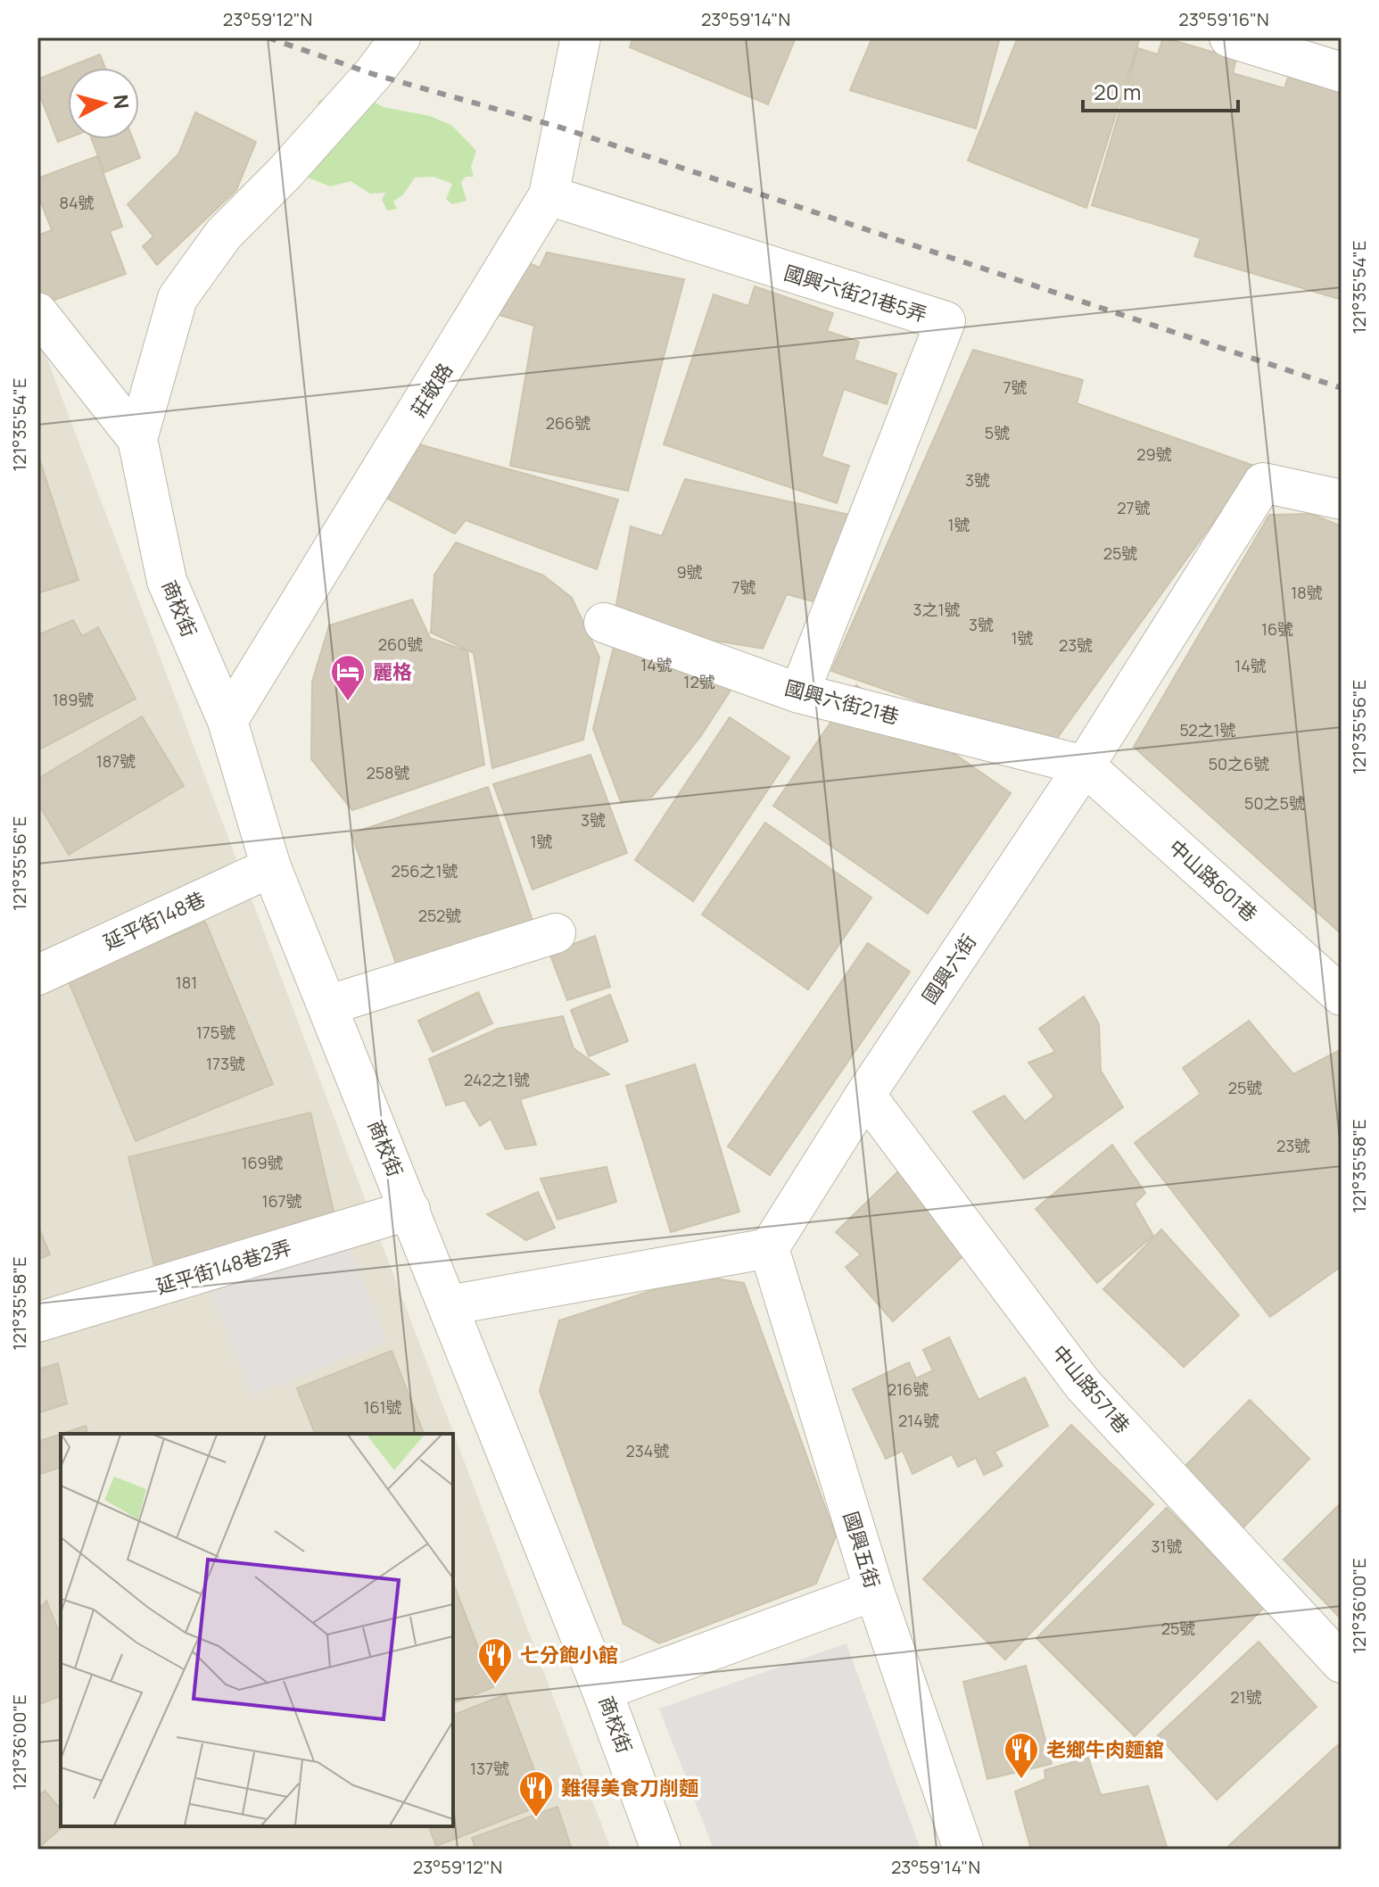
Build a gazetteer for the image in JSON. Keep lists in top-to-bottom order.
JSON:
{
  "streets": {
    "street": [
      "國興六街21巷5弄",
      "莊敬路",
      "商校街",
      "國興六街21巷",
      "中山路601巷",
      "延平街148巷",
      "國興六街",
      "延平街148巷2弄",
      "中山路571巷",
      "國興五街"
    ]
  },
  "crossings": [
    ["國興六街21巷5弄", "莊敬路"],
    ["國興六街21巷5弄", "國興六街21巷"],
    ["莊敬路", "商校街"],
    ["商校街", "延平街148巷"],
    ["商校街", "延平街148巷2弄"],
    ["國興六街21巷", "中山路601巷"],
    ["國興六街21巷", "國興六街"],
    ["中山路601巷", "國興六街"],
    ["國興六街", "中山路571巷"],
    ["國興六街", "國興五街"]
  ],
  "places": {
    "hotel": ["麗格"],
    "restaurant": ["七分飽小館", "老鄉牛肉麵舘", "難得美食刀削麵"]
  },
  "house_numbers": [
    "84號",
    "7號",
    "266號",
    "5號",
    "29號",
    "3號",
    "27號",
    "1號",
    "25號",
    "9號",
    "7號",
    "18號",
    "3之1號",
    "3號",
    "16號",
    "1號",
    "260號",
    "23號",
    "14號",
    "14號",
    "12號",
    "189號",
    "52之1號",
    "187號",
    "50之6號",
    "258號",
    "50之5號",
    "3號",
    "1號",
    "256之1號",
    "252號",
    "181",
    "175號",
    "173號",
    "242之1號",
    "25號",
    "23號",
    "169號",
    "167號",
    "216號",
    "161號",
    "214號",
    "234號",
    "31號",
    "25號",
    "21號",
    "137號"
  ],
  "scale_bar": "20 m",
  "north": "right",
  "coordinates": [
    "23°59'12\"N",
    "23°59'14\"N",
    "23°59'16\"N",
    "121°35'54\"E",
    "121°35'56\"E",
    "121°35'58\"E",
    "121°36'00\"E"
  ]
}
